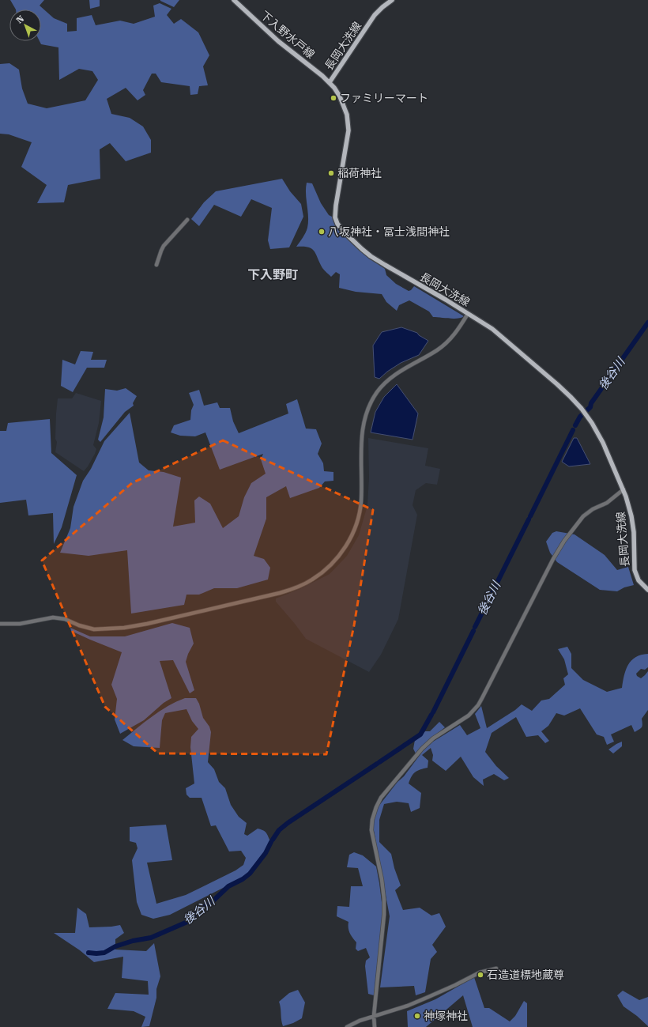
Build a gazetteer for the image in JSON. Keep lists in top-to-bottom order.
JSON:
{
  "streets": {
    "main road": ["下入野水戸線", "長岡大洗線"]
  },
  "crossings": [
    ["下入野水戸線", "長岡大洗線"]
  ],
  "districts": ["下入野町"],
  "water": ["後谷川"],
  "places": [
    "ファミリーマート",
    "稲荷神社",
    "八坂神社・冨士浅間神社",
    "石造道標地蔵尊",
    "神塚神社"
  ],
  "north": "top left"
}
